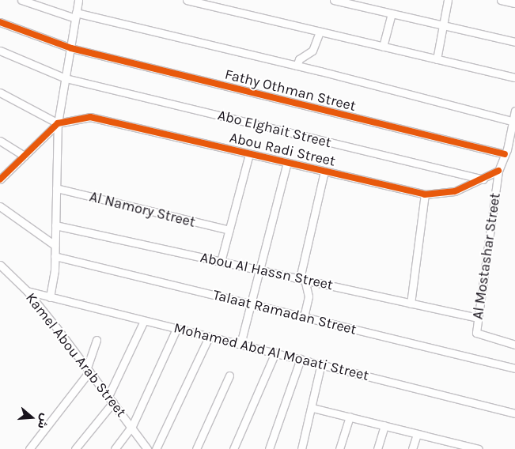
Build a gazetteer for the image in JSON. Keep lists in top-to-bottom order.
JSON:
{
  "streets": {
    "street": [
      "Fathy Othman Street",
      "Abo Elghait Street",
      "Abou Radi Street",
      "Al Namory Street",
      "Al Mostashar Street",
      "Abou Al Hassn Street",
      "Talaat Ramadan Street",
      "Mohamed Abd Al Moaati Street",
      "Kamel Abou Arab Street"
    ]
  },
  "crossings": [
    ["Fathy Othman Street", "Al Mostashar Street"],
    ["Abo Elghait Street", "Abou Radi Street"],
    ["Abou Radi Street", "Al Mostashar Street"],
    ["Al Mostashar Street", "Abou Al Hassn Street"],
    ["Mohamed Abd Al Moaati Street", "Kamel Abou Arab Street"]
  ],
  "north": "right"
}
